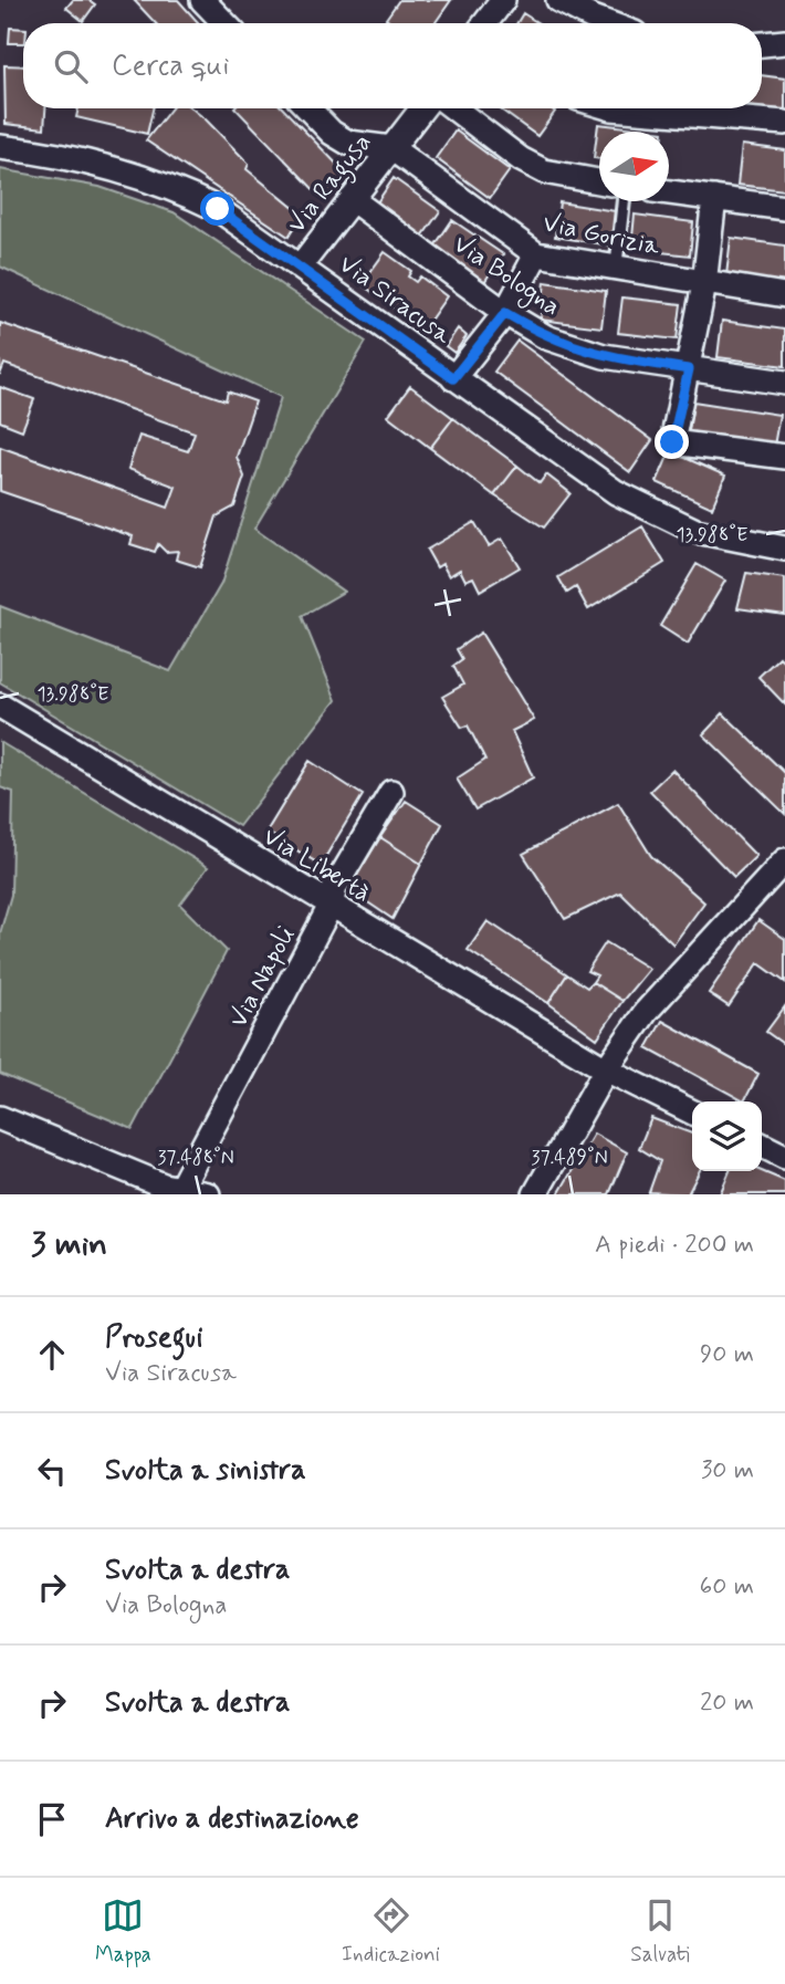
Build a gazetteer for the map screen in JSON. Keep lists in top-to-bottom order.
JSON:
{
  "streets": {
    "street": [
      "Via Ragusa",
      "Via Gorizia",
      "Via Bologna",
      "Via Siracusa",
      "Via Libertà",
      "Via Napoli"
    ]
  },
  "crossings": [
    ["Via Ragusa", "Via Gorizia"],
    ["Via Ragusa", "Via Bologna"],
    ["Via Ragusa", "Via Siracusa"],
    ["Via Libertà", "Via Napoli"]
  ],
  "north": "right",
  "page": {
    "search": "Cerca qui",
    "heading": ["3 min", "A piedi · 200 m"],
    "list": [
      ["Prosegui", "Via Siracusa", "90 m"],
      ["Svolta a sinistra", "30 m"],
      ["Svolta a destra", "Via Bologna", "60 m"],
      ["Svolta a destra", "20 m"],
      "Arrivo a destinazione"
    ],
    "nav": ["Mappa", "Indicazioni", "Salvati"]
  },
  "coordinates": ["13.988°E", "37.488°N", "37.489°N"]
}
